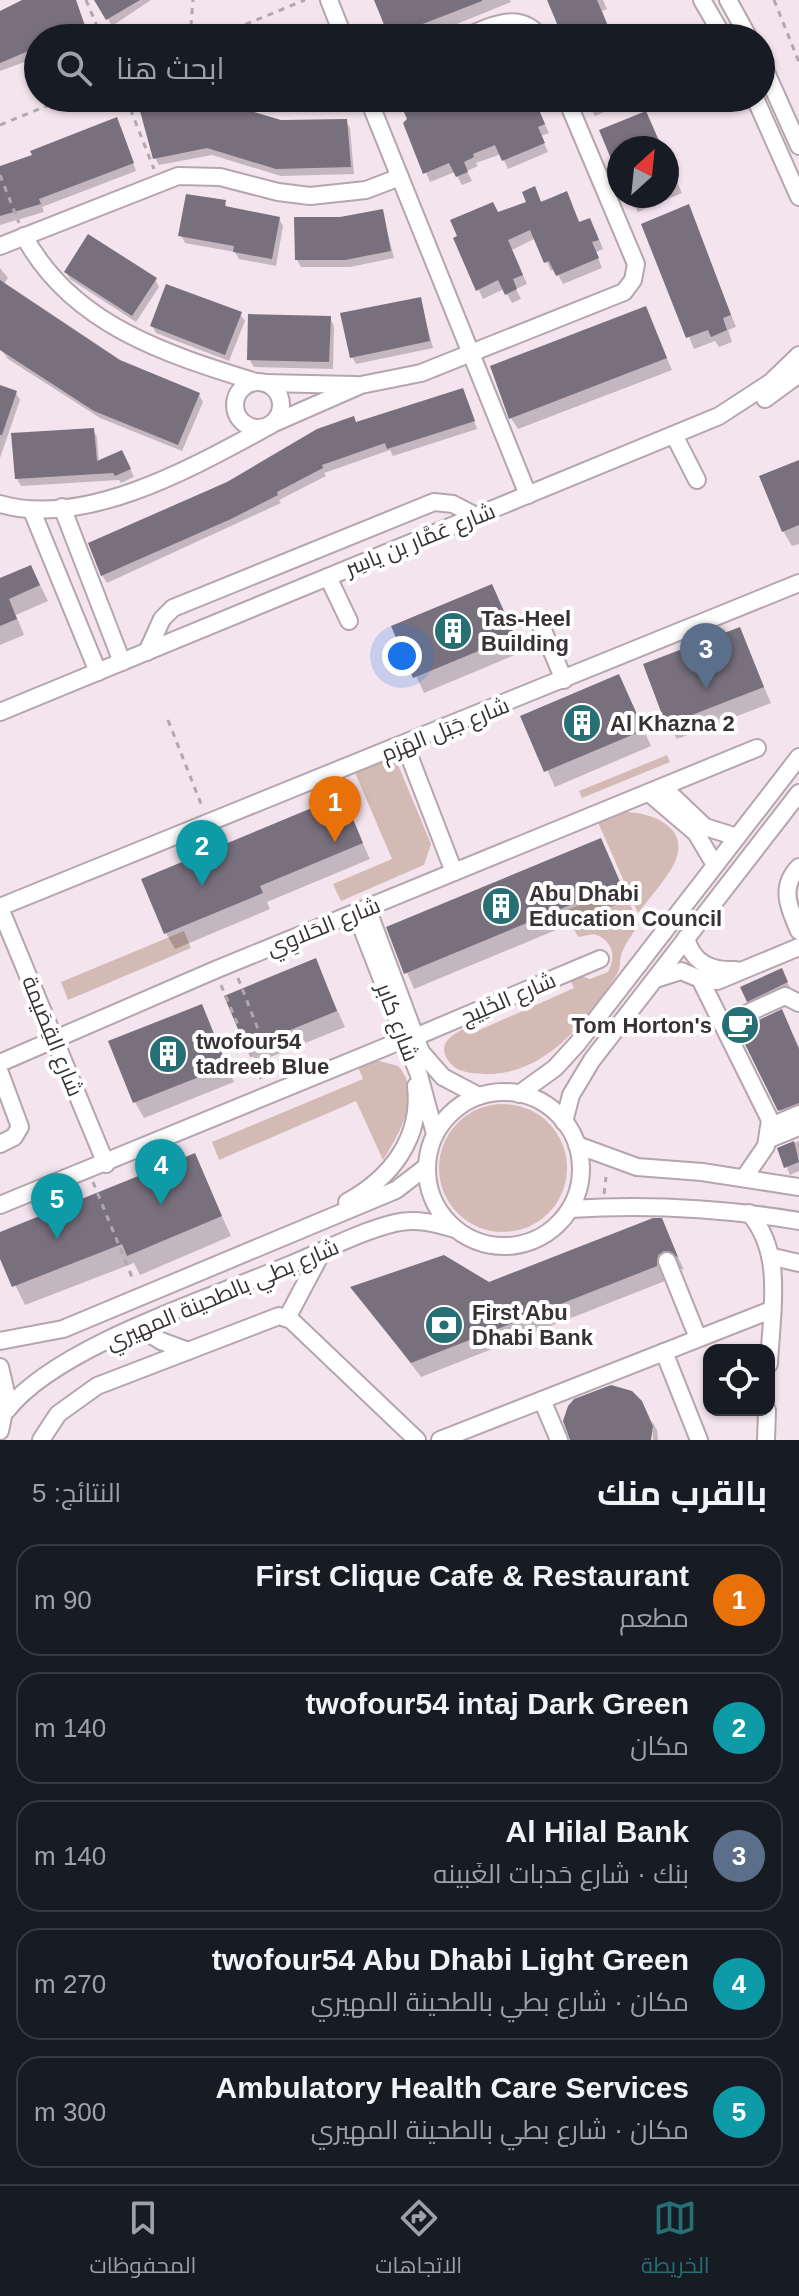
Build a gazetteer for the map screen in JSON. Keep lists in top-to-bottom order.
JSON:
{
  "streets": {
    "street": [
      "شارع عَمَّار بن ياسِر",
      "شارع جَبَل الهَزم",
      "شارع الحَلاوِي",
      "شارع الخَلِيج",
      "شارع كابر",
      "شارع القِصَيمة",
      "شارع بطي بالطحينة المهيري"
    ]
  },
  "crossings": [
    ["شارع جَبَل الهَزم", "شارع القِصَيمة"],
    ["شارع الحَلاوِي", "شارع كابر"],
    ["شارع الحَلاوِي", "شارع القِصَيمة"],
    ["شارع الخَلِيج", "شارع كابر"],
    ["شارع الخَلِيج", "شارع القِصَيمة"],
    ["شارع كابر", "شارع بطي بالطحينة المهيري"]
  ],
  "places": {
    "building": [
      "Tas-Heel Building",
      "Al Khazna 2",
      "Abu Dhabi Education Council",
      "twofour54 tadreeb Blue"
    ],
    "cafe": ["Tom Horton's"],
    "bank": ["First Abu Dhabi Bank"]
  },
  "north": "top right",
  "page": {
    "search": "ابحث هنا",
    "pins": [
      "3",
      "1",
      "2",
      "4",
      "5"
    ],
    "heading": ["بالقرب منك", "النتائج: 5"],
    "list": [
      {
        "mark": "1",
        "name": "First Clique Cafe & Restaurant",
        "note": "مطعم",
        "value": "90 m"
      },
      {
        "mark": "2",
        "name": "twofour54 intaj Dark Green",
        "note": "مكان",
        "value": "140 m"
      },
      {
        "mark": "3",
        "name": "Al Hilal Bank",
        "note": "بنك · شارع حَدبات الغَبينه",
        "value": "140 m"
      },
      {
        "mark": "4",
        "name": "twofour54 Abu Dhabi Light Green",
        "note": "مكان · شارع بطي بالطحينة المهيري",
        "value": "270 m"
      },
      {
        "mark": "5",
        "name": "Ambulatory Health Care Services",
        "note": "مكان · شارع بطي بالطحينة المهيري",
        "value": "300 m"
      }
    ],
    "nav": ["الخريطة", "الاتجاهات", "المحفوظات"]
  }
}
